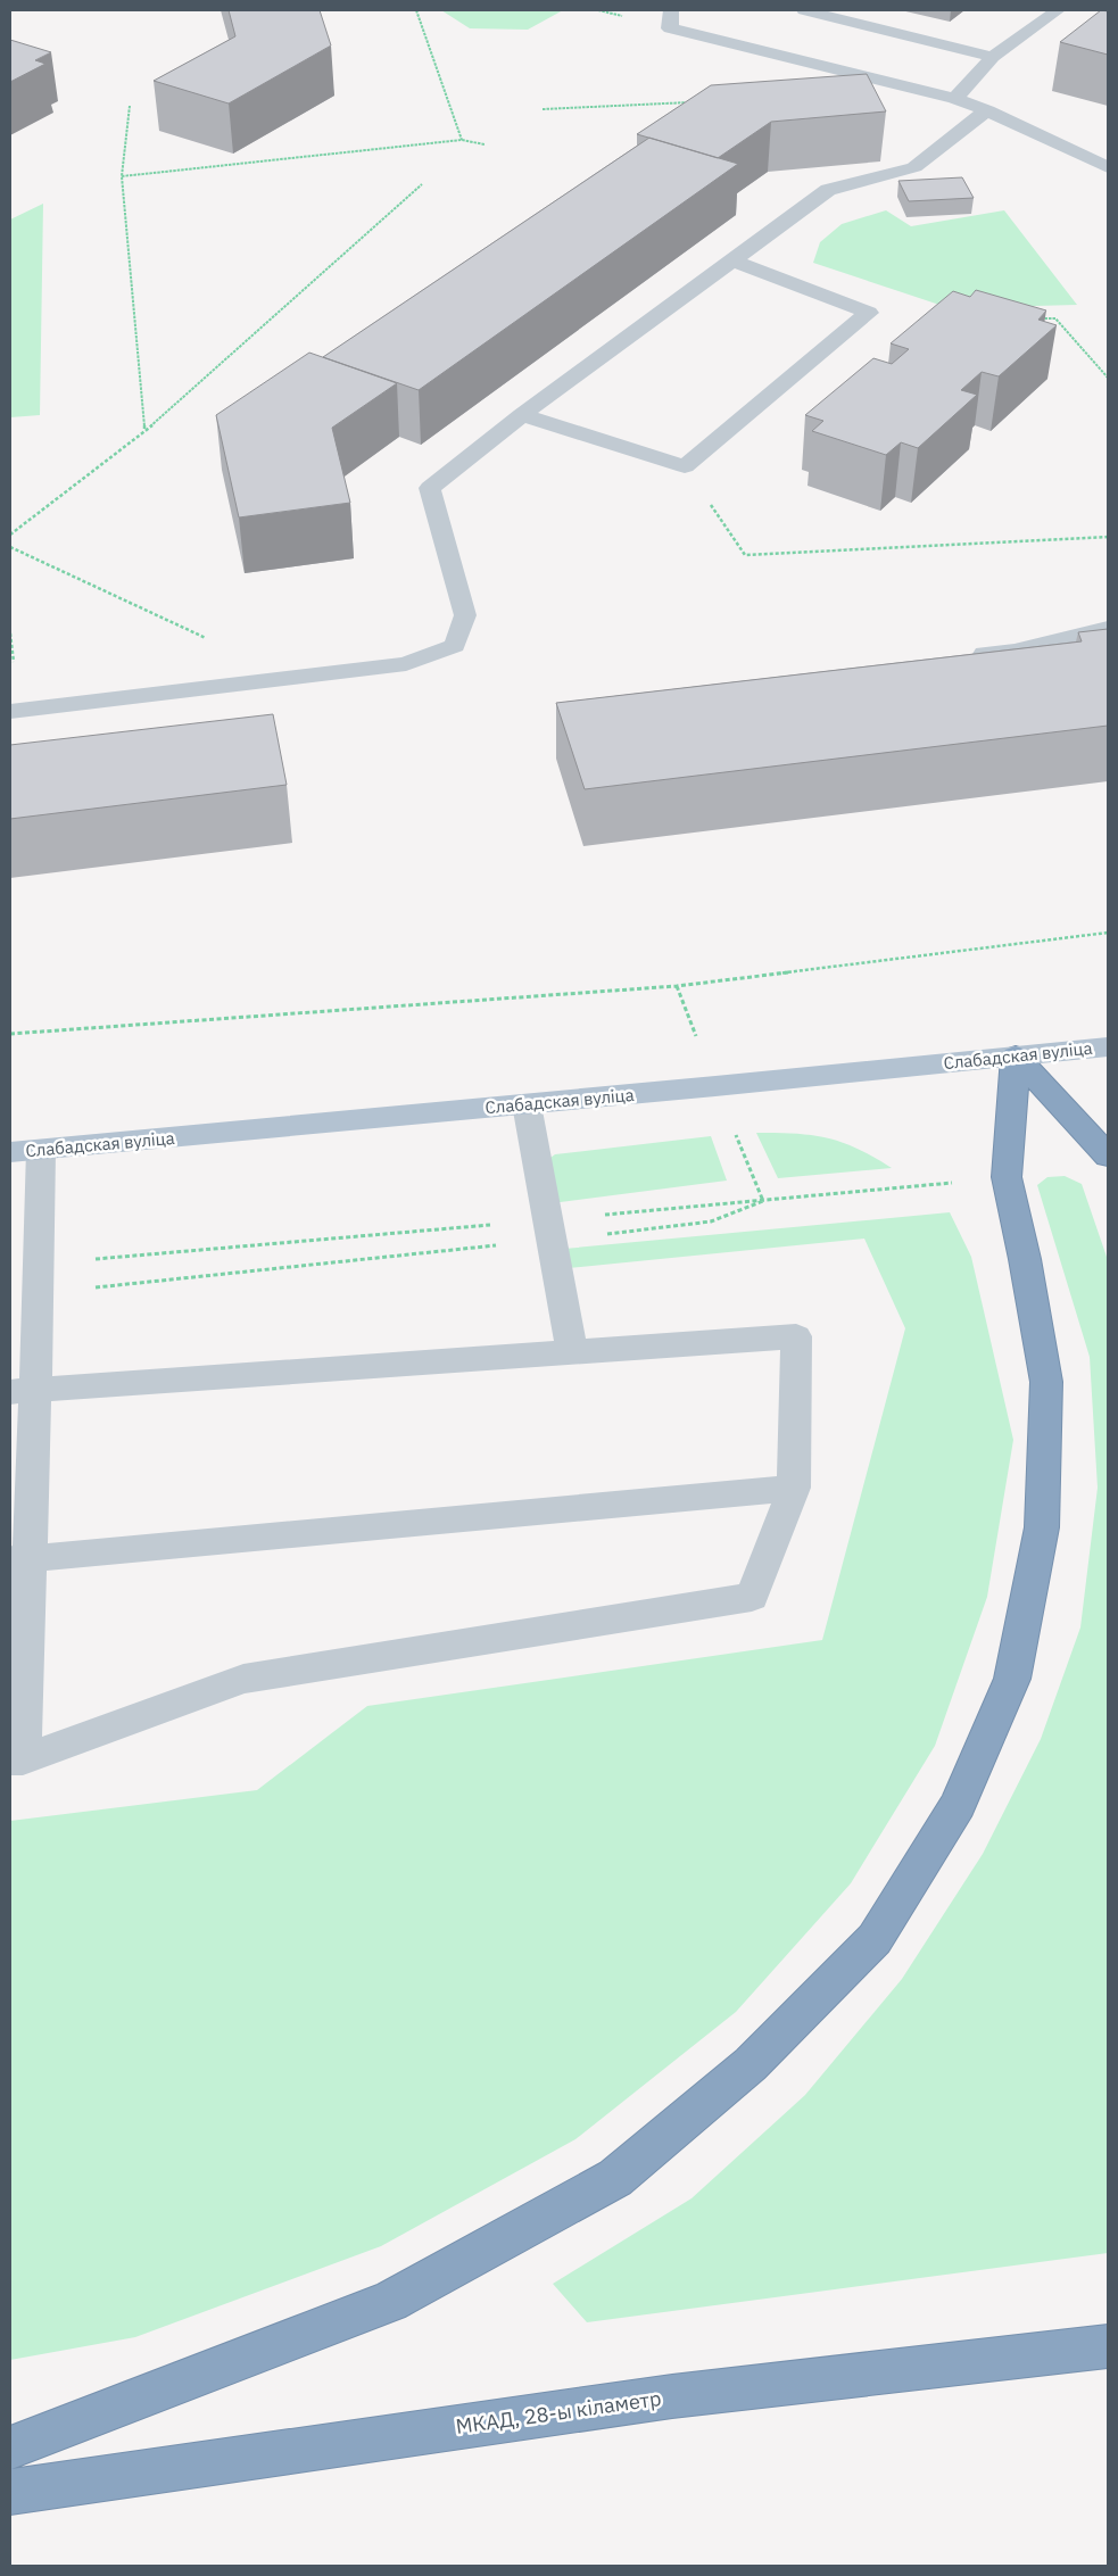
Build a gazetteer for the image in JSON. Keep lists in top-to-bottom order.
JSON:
{
  "streets": {
    "highway": ["МКАД, 28-ы кіламетр"],
    "main road": ["Слабадская вуліца"]
  }
}
